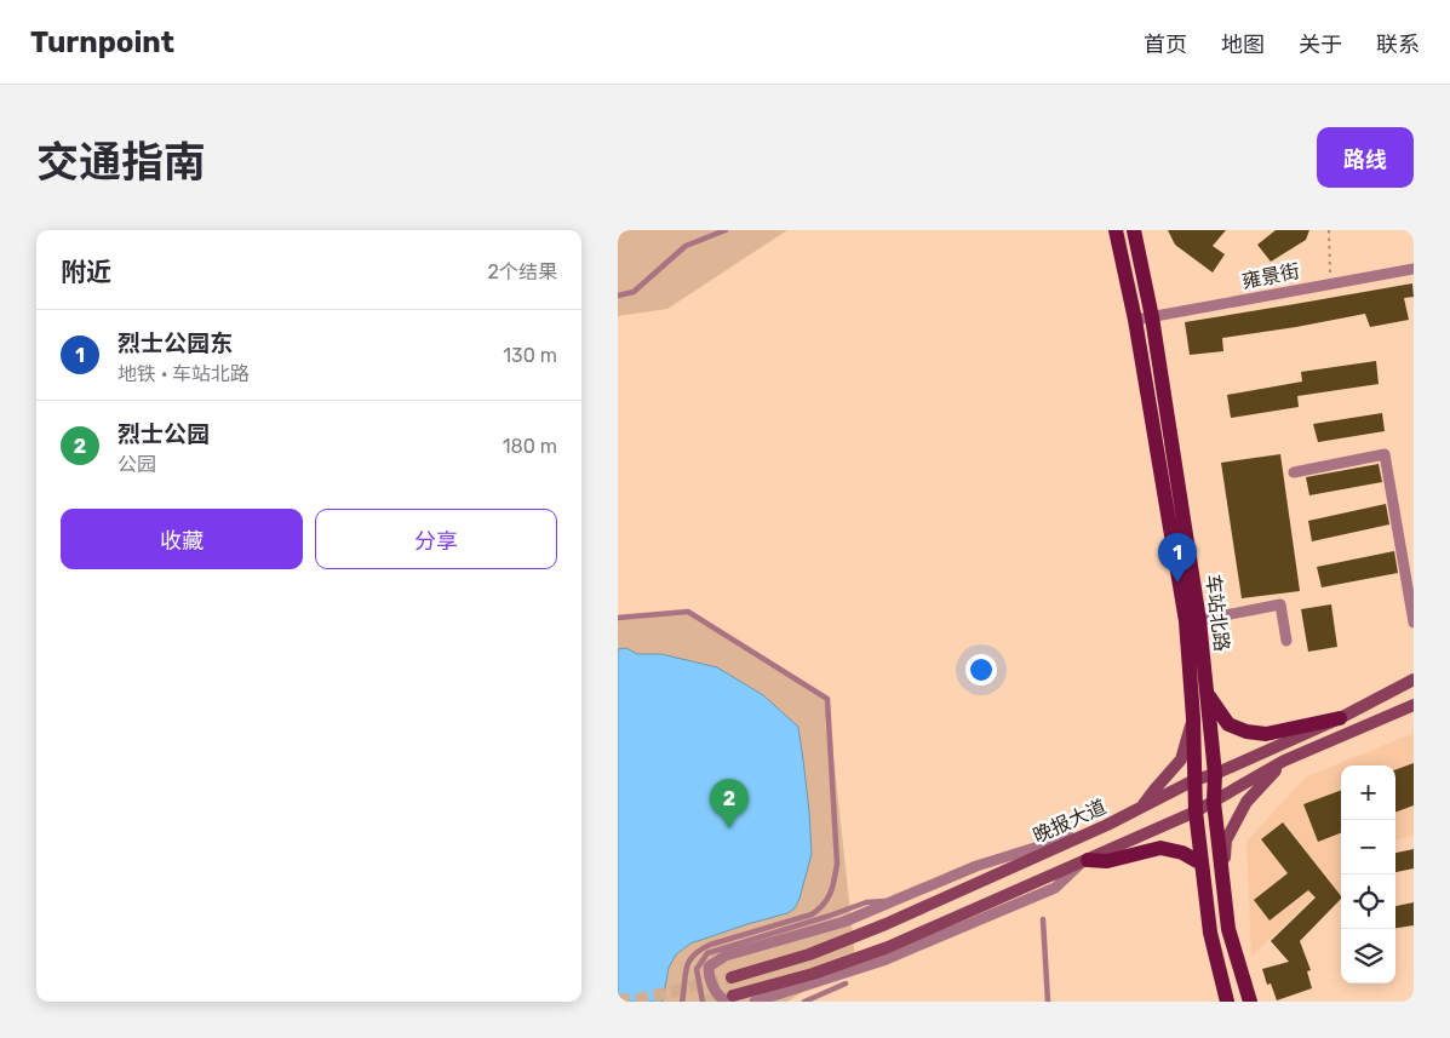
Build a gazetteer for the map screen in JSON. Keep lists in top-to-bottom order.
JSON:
{
  "streets": {
    "main road": ["车站北路", "晚报大道"],
    "street": ["雍景街"]
  },
  "crossings": [
    ["雍景街", "车站北路"],
    ["车站北路", "晚报大道"]
  ],
  "page": {
    "header": "Turnpoint",
    "nav": [
      "首页",
      "地图",
      "关于",
      "联系"
    ],
    "title": "交通指南",
    "buttons": [
      "路线",
      ["收藏", "分享"]
    ],
    "heading": ["附近", "2个结果"],
    "list": [
      {
        "mark": "1",
        "name": "烈士公园东",
        "note": "地铁 · 车站北路",
        "value": "130 m"
      },
      {
        "mark": "2",
        "name": "烈士公园",
        "note": "公园",
        "value": "180 m"
      }
    ],
    "pins": ["1", "2"],
    "map_buttons": ["+", "−"]
  }
}
